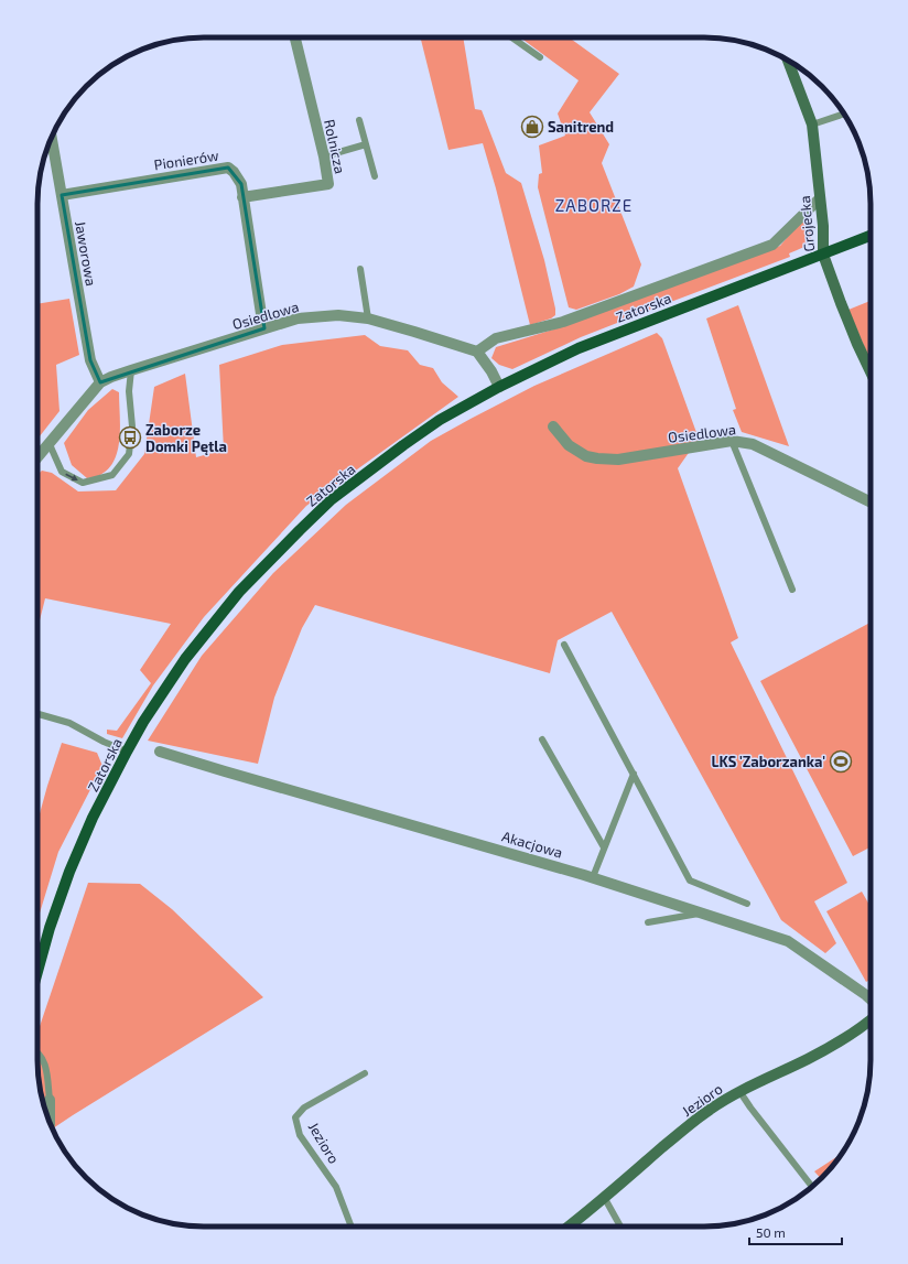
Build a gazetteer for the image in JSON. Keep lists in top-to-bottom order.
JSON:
{
  "streets": {
    "main road": ["Zatorska"],
    "street": [
      "Rolnicza",
      "Pionierów",
      "Grojecka",
      "Jaworowa",
      "Osiedlowa",
      "Akacjowa",
      "Jezioro"
    ]
  },
  "crossings": [
    ["Rolnicza", "Pionierów"],
    ["Pionierów", "Jaworowa"],
    ["Pionierów", "Osiedlowa"],
    ["Grojecka", "Zatorska"],
    ["Jaworowa", "Osiedlowa"]
  ],
  "districts": ["ZABORZE"],
  "places": {
    "shop": ["Sanitrend"],
    "bus stop": ["Zaborze Domki Pętla"],
    "sports": ["LKS 'Zaborzanka'"]
  },
  "scale_bar": "50 m"
}
